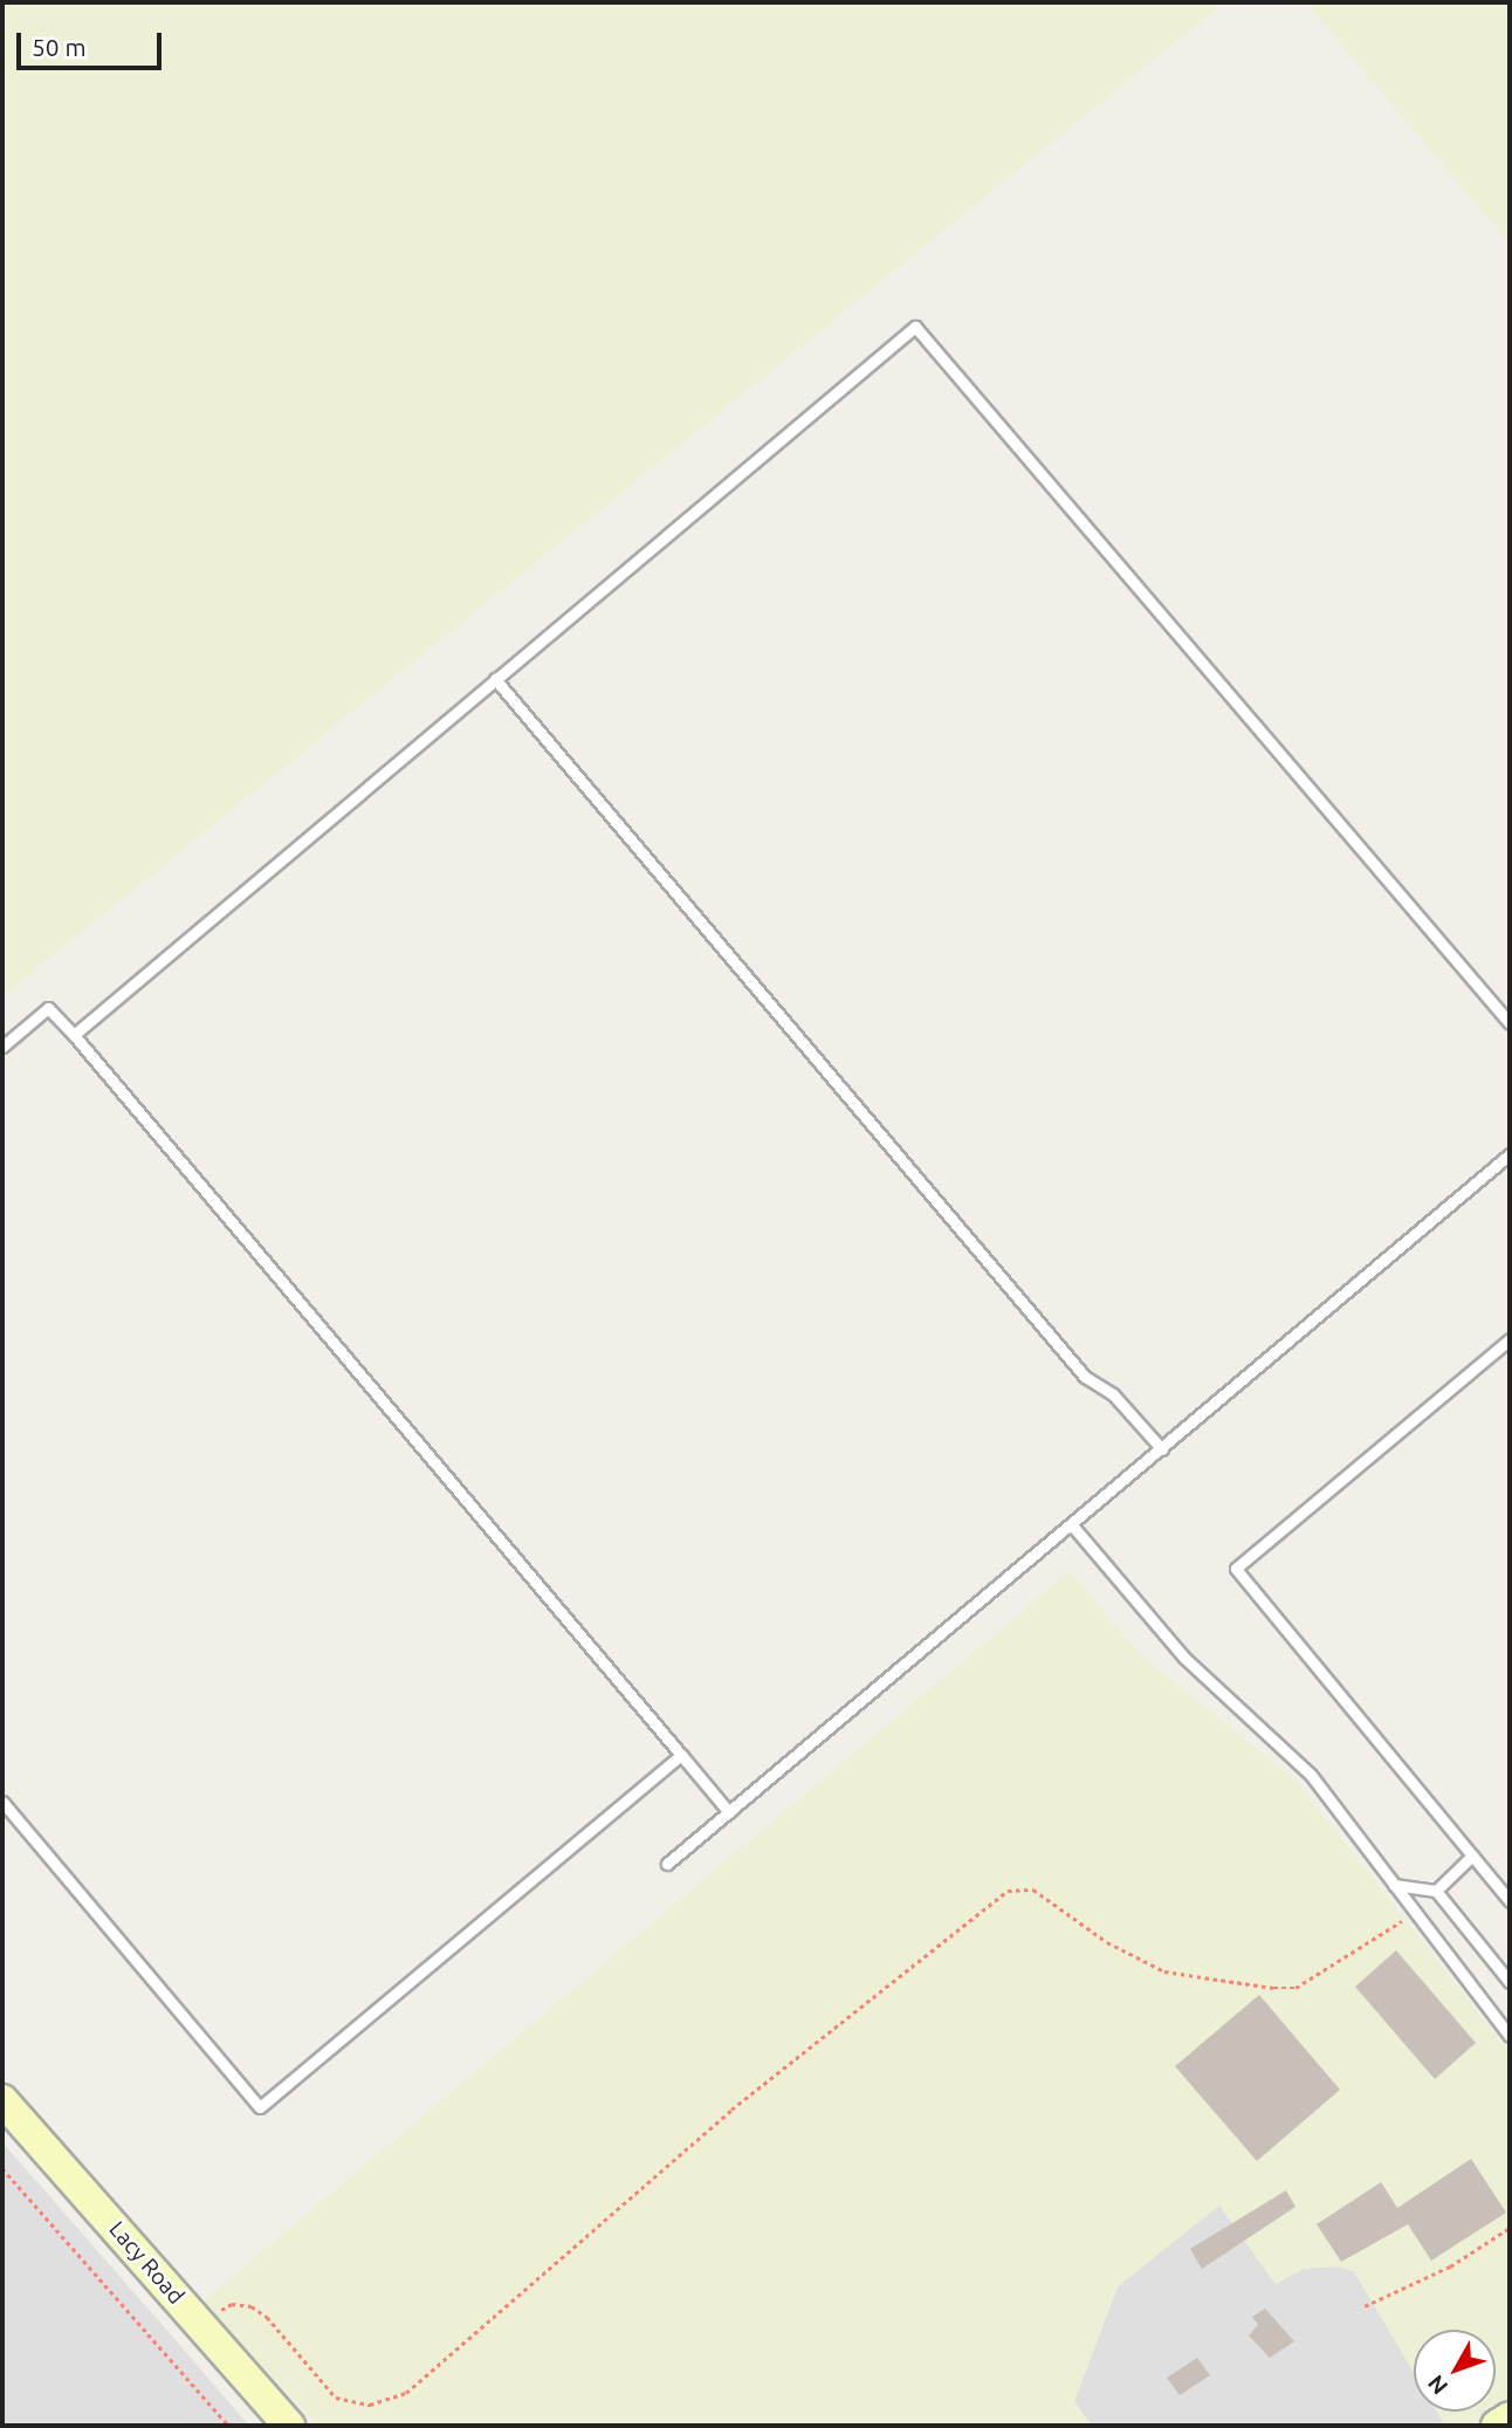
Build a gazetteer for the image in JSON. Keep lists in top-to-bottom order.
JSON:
{
  "streets": {
    "street": ["Lacy Road"]
  },
  "scale_bar": "50 m",
  "north": "bottom left"
}
